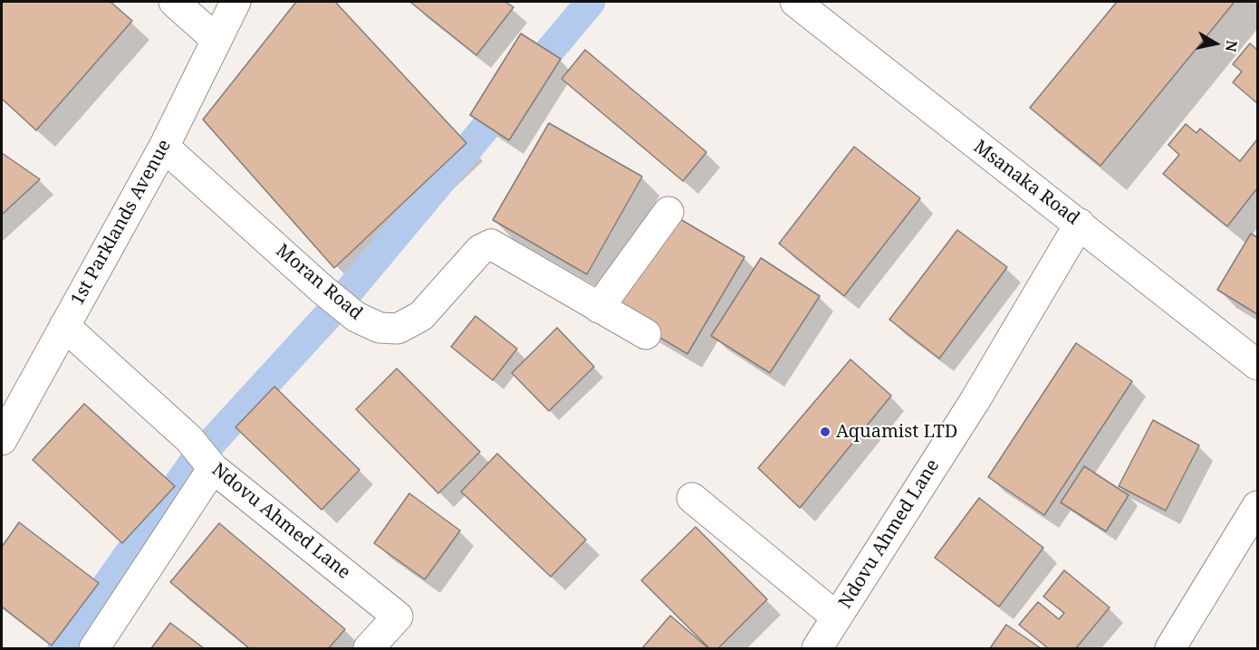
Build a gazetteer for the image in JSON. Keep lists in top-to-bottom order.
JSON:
{
  "streets": {
    "street": [
      "Msanaka Road",
      "1st Parklands Avenue",
      "Moran Road",
      "Ndovu Ahmed Lane"
    ]
  },
  "crossings": [
    ["Msanaka Road", "Ndovu Ahmed Lane"],
    ["1st Parklands Avenue", "Moran Road"],
    ["1st Parklands Avenue", "Ndovu Ahmed Lane"]
  ],
  "places": ["Aquamist LTD"],
  "north": "right"
}
